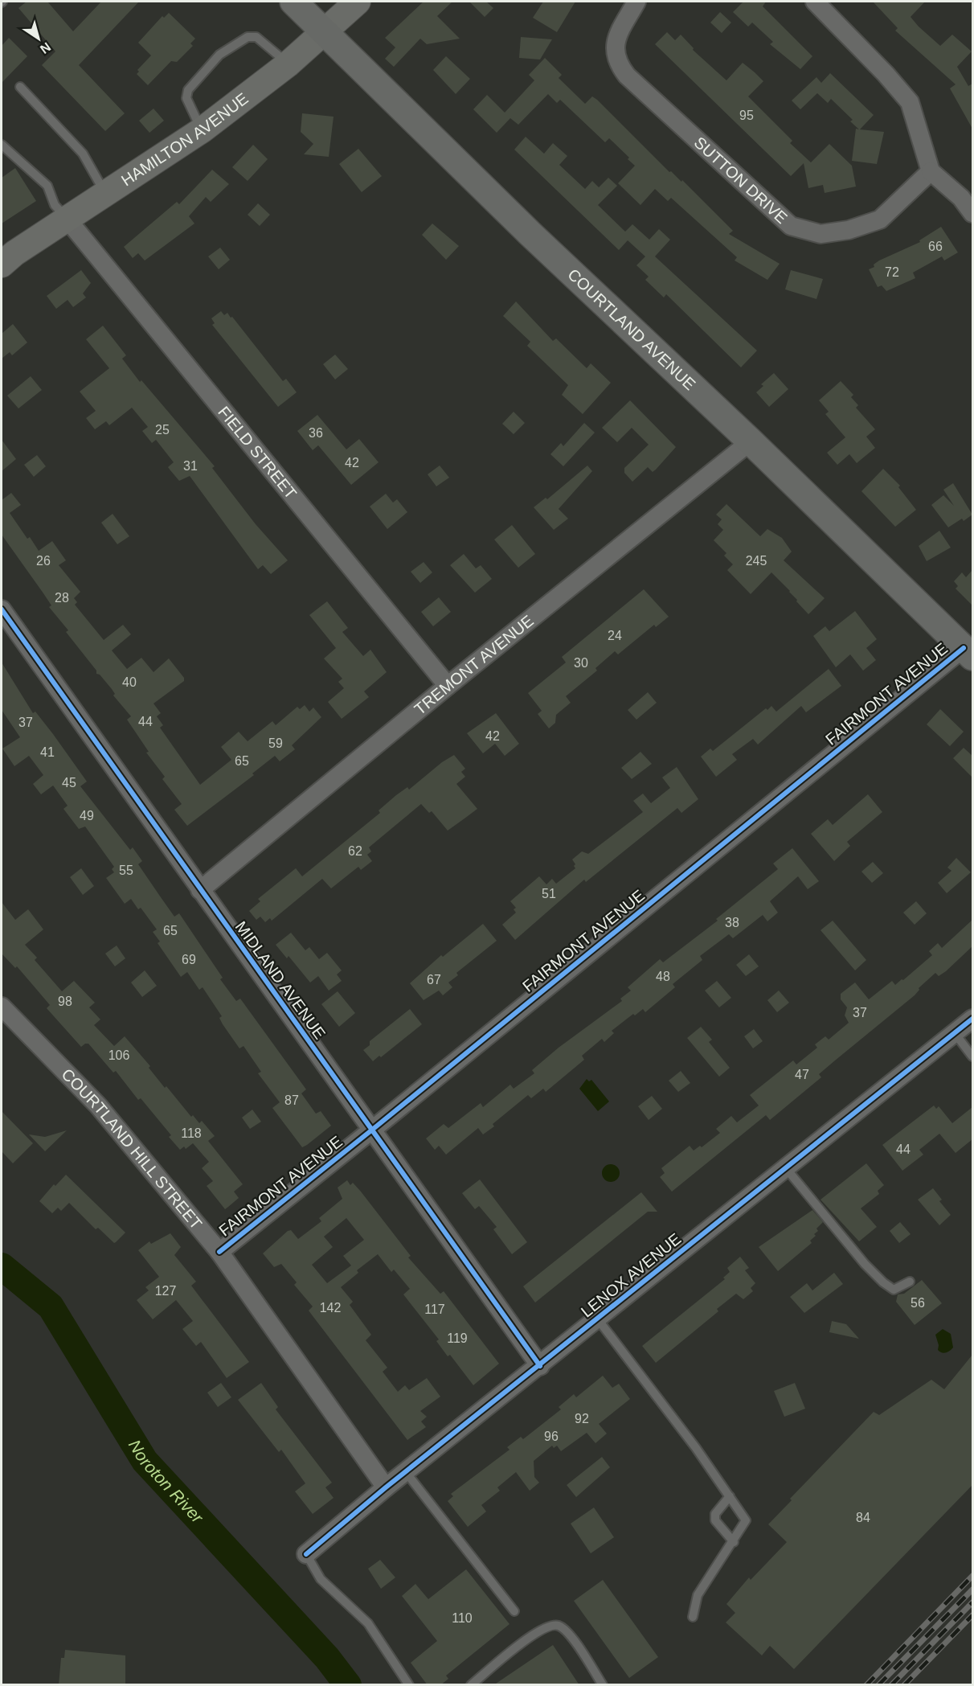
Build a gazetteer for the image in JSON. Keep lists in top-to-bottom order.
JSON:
{
  "streets": {
    "main road": ["COURTLAND AVENUE"],
    "street": [
      "HAMILTON AVENUE",
      "SUTTON DRIVE",
      "FIELD STREET",
      "TREMONT AVENUE",
      "FAIRMONT AVENUE",
      "MIDLAND AVENUE",
      "COURTLAND HILL STREET",
      "LENOX AVENUE"
    ]
  },
  "crossings": [
    ["HAMILTON AVENUE", "COURTLAND AVENUE"],
    ["HAMILTON AVENUE", "FIELD STREET"],
    ["COURTLAND AVENUE", "TREMONT AVENUE"],
    ["COURTLAND AVENUE", "FAIRMONT AVENUE"],
    ["FIELD STREET", "TREMONT AVENUE"],
    ["TREMONT AVENUE", "MIDLAND AVENUE"],
    ["FAIRMONT AVENUE", "MIDLAND AVENUE"],
    ["FAIRMONT AVENUE", "COURTLAND HILL STREET"],
    ["MIDLAND AVENUE", "LENOX AVENUE"],
    ["COURTLAND HILL STREET", "LENOX AVENUE"]
  ],
  "water": ["Noroton River"],
  "house_numbers": [
    "95",
    "66",
    "72",
    "25",
    "36",
    "42",
    "31",
    "26",
    "245",
    "28",
    "24",
    "30",
    "40",
    "44",
    "37",
    "42",
    "59",
    "41",
    "65",
    "45",
    "49",
    "62",
    "55",
    "51",
    "38",
    "65",
    "69",
    "48",
    "67",
    "98",
    "37",
    "106",
    "47",
    "87",
    "118",
    "44",
    "127",
    "56",
    "142",
    "117",
    "119",
    "92",
    "96",
    "84",
    "110"
  ],
  "north": "bottom right"
}
